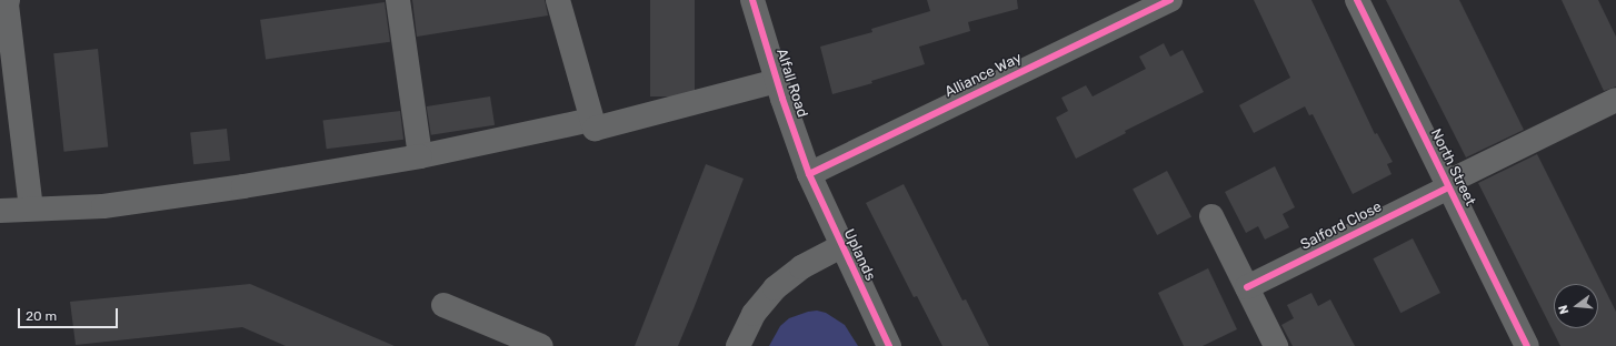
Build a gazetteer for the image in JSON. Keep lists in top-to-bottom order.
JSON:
{
  "streets": {
    "street": [
      "Alliance Way",
      "Alfall Road",
      "North Street",
      "Salford Close",
      "Uplands"
    ]
  },
  "crossings": [
    ["Alliance Way", "Alfall Road"],
    ["Alliance Way", "Uplands"],
    ["Alfall Road", "Uplands"],
    ["North Street", "Salford Close"]
  ],
  "scale_bar": "20 m",
  "north": "left"
}
